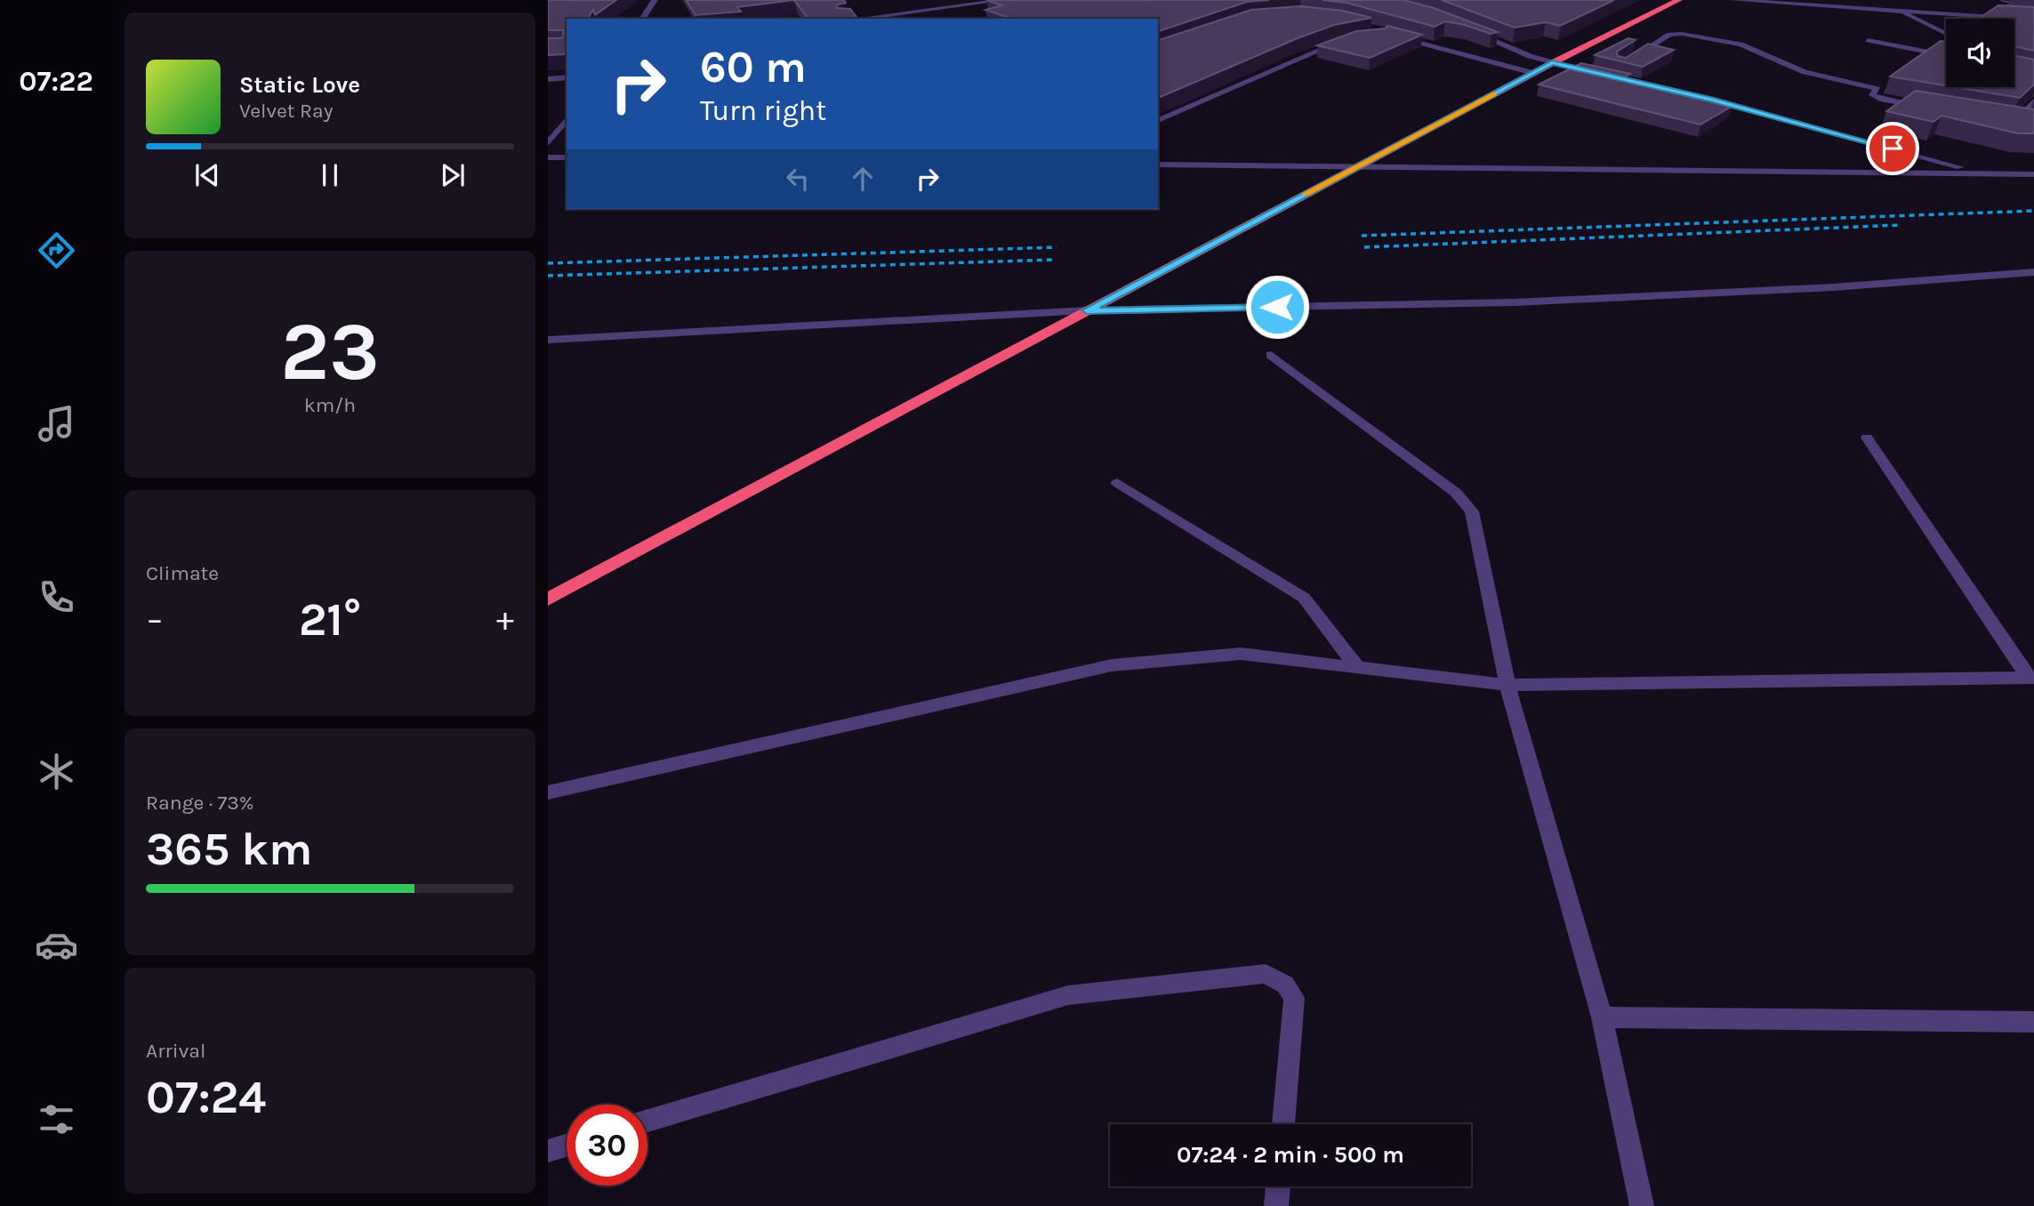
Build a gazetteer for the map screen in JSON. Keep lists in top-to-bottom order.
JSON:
{
  "page": {
    "tabs": "07:22",
    "turn": ["60 m", "Turn right"],
    "song": ["Static Love", "Velvet Ray"],
    "tile": [
      ["23", "km/h"],
      "Climate",
      ["Range · 73%", "365 km"],
      ["Arrival", "07:24"]
    ],
    "heat": ["−", "21°", "+"],
    "limit": "30",
    "trip": "07:24 · 2 min · 500 m"
  }
}
